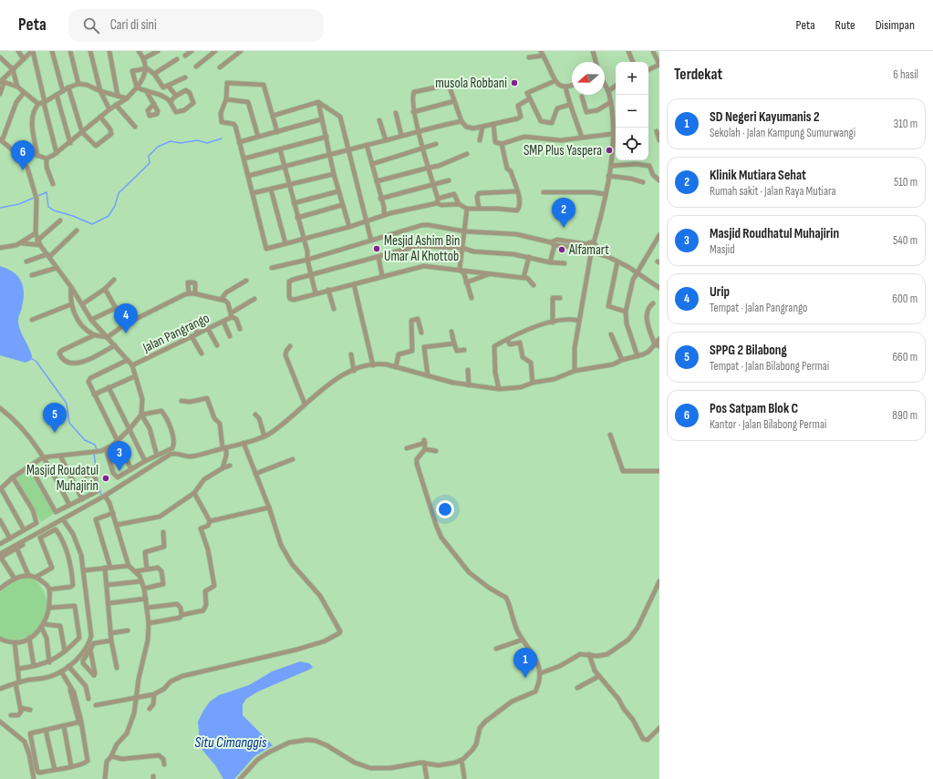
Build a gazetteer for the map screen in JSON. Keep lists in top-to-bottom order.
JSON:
{
  "streets": {
    "street": ["Jalan Pangrango"]
  },
  "water": ["Situ Cimanggis"],
  "places": [
    "musola Robbani",
    "SMP Plus Yaspera",
    "Mesjid Ashim Bin Umar Al Khottob",
    "Alfamart",
    "Masjid Roudatul Muhajirin"
  ],
  "north": "left",
  "page": {
    "header": "Peta",
    "search": "Cari di sini",
    "nav": ["Peta", "Rute", "Disimpan"],
    "heading": ["Terdekat", "6 hasil"],
    "map_buttons": ["+", "−"],
    "list": [
      {
        "mark": "1",
        "name": "SD Negeri Kayumanis 2",
        "note": "Sekolah · Jalan Kampung Sumurwangi",
        "value": "310 m"
      },
      {
        "mark": "2",
        "name": "Klinik Mutiara Sehat",
        "note": "Rumah sakit · Jalan Raya Mutiara",
        "value": "510 m"
      },
      {
        "mark": "3",
        "name": "Masjid Roudhatul Muhajirin",
        "note": "Masjid",
        "value": "540 m"
      },
      {
        "mark": "4",
        "name": "Urip",
        "note": "Tempat · Jalan Pangrango",
        "value": "600 m"
      },
      {
        "mark": "5",
        "name": "SPPG 2 Bilabong",
        "note": "Tempat · Jalan Bilabong Permai",
        "value": "660 m"
      },
      {
        "mark": "6",
        "name": "Pos Satpam Blok C",
        "note": "Kantor · Jalan Bilabong Permai",
        "value": "890 m"
      }
    ],
    "pins": [
      "6",
      "2",
      "4",
      "5",
      "3",
      "1"
    ]
  }
}
